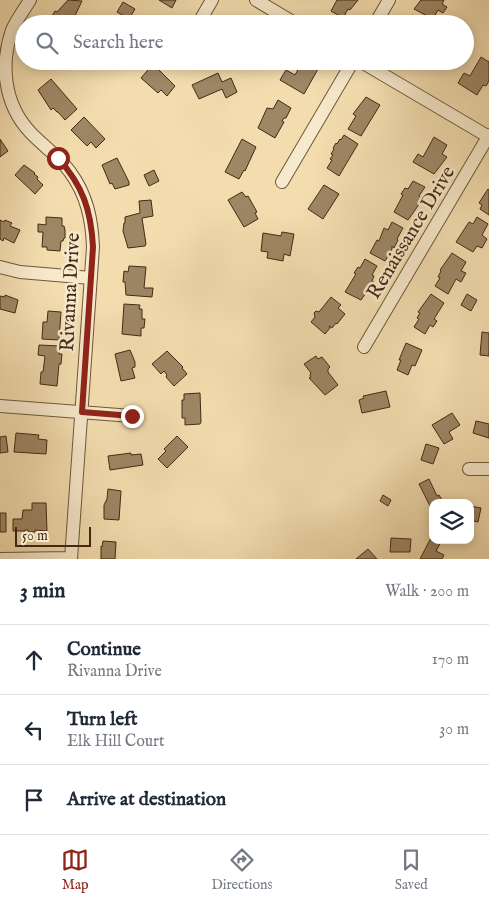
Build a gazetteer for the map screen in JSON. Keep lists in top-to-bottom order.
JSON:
{
  "streets": {
    "street": ["Renaissance Drive", "Rivanna Drive"]
  },
  "scale_bar": "50 m",
  "page": {
    "search": "Search here",
    "scale": "50 m",
    "heading": ["3 min", "Walk · 200 m"],
    "list": [
      ["Continue", "Rivanna Drive", "170 m"],
      ["Turn left", "Elk Hill Court", "30 m"],
      "Arrive at destination"
    ],
    "nav": ["Map", "Directions", "Saved"]
  }
}
